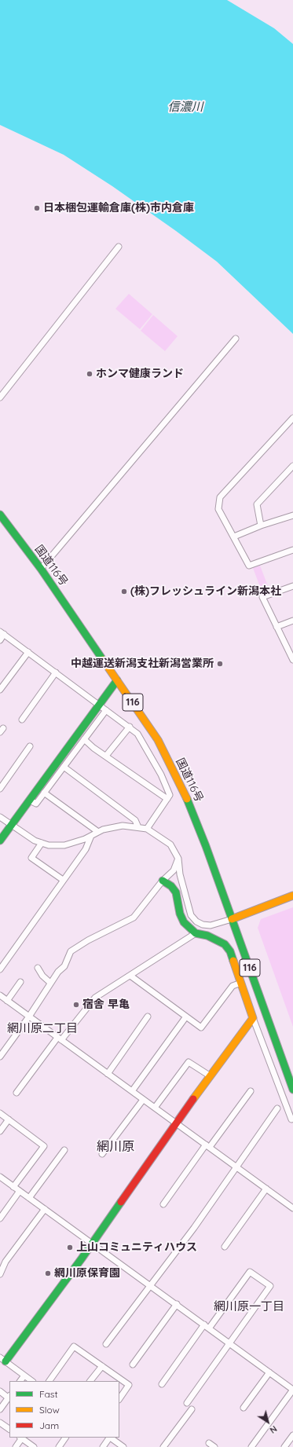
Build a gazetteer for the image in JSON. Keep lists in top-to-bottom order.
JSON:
{
  "streets": {
    "main road": ["国道116号", "116"]
  },
  "districts": ["網川原二丁目", "網川原", "網川原一丁目"],
  "water": ["信濃川"],
  "places": [
    "日本梱包運輸倉庫(株)市内倉庫",
    "ホンマ健康ランド",
    "(株)フレッシュライン新潟本社",
    "中越運送新潟支社新潟営業所",
    "宿舎 早亀",
    "上山コミュニティハウス",
    "網川原保育園"
  ],
  "legend": ["Fast", "Slow", "Jam"],
  "north": "bottom right"
}
